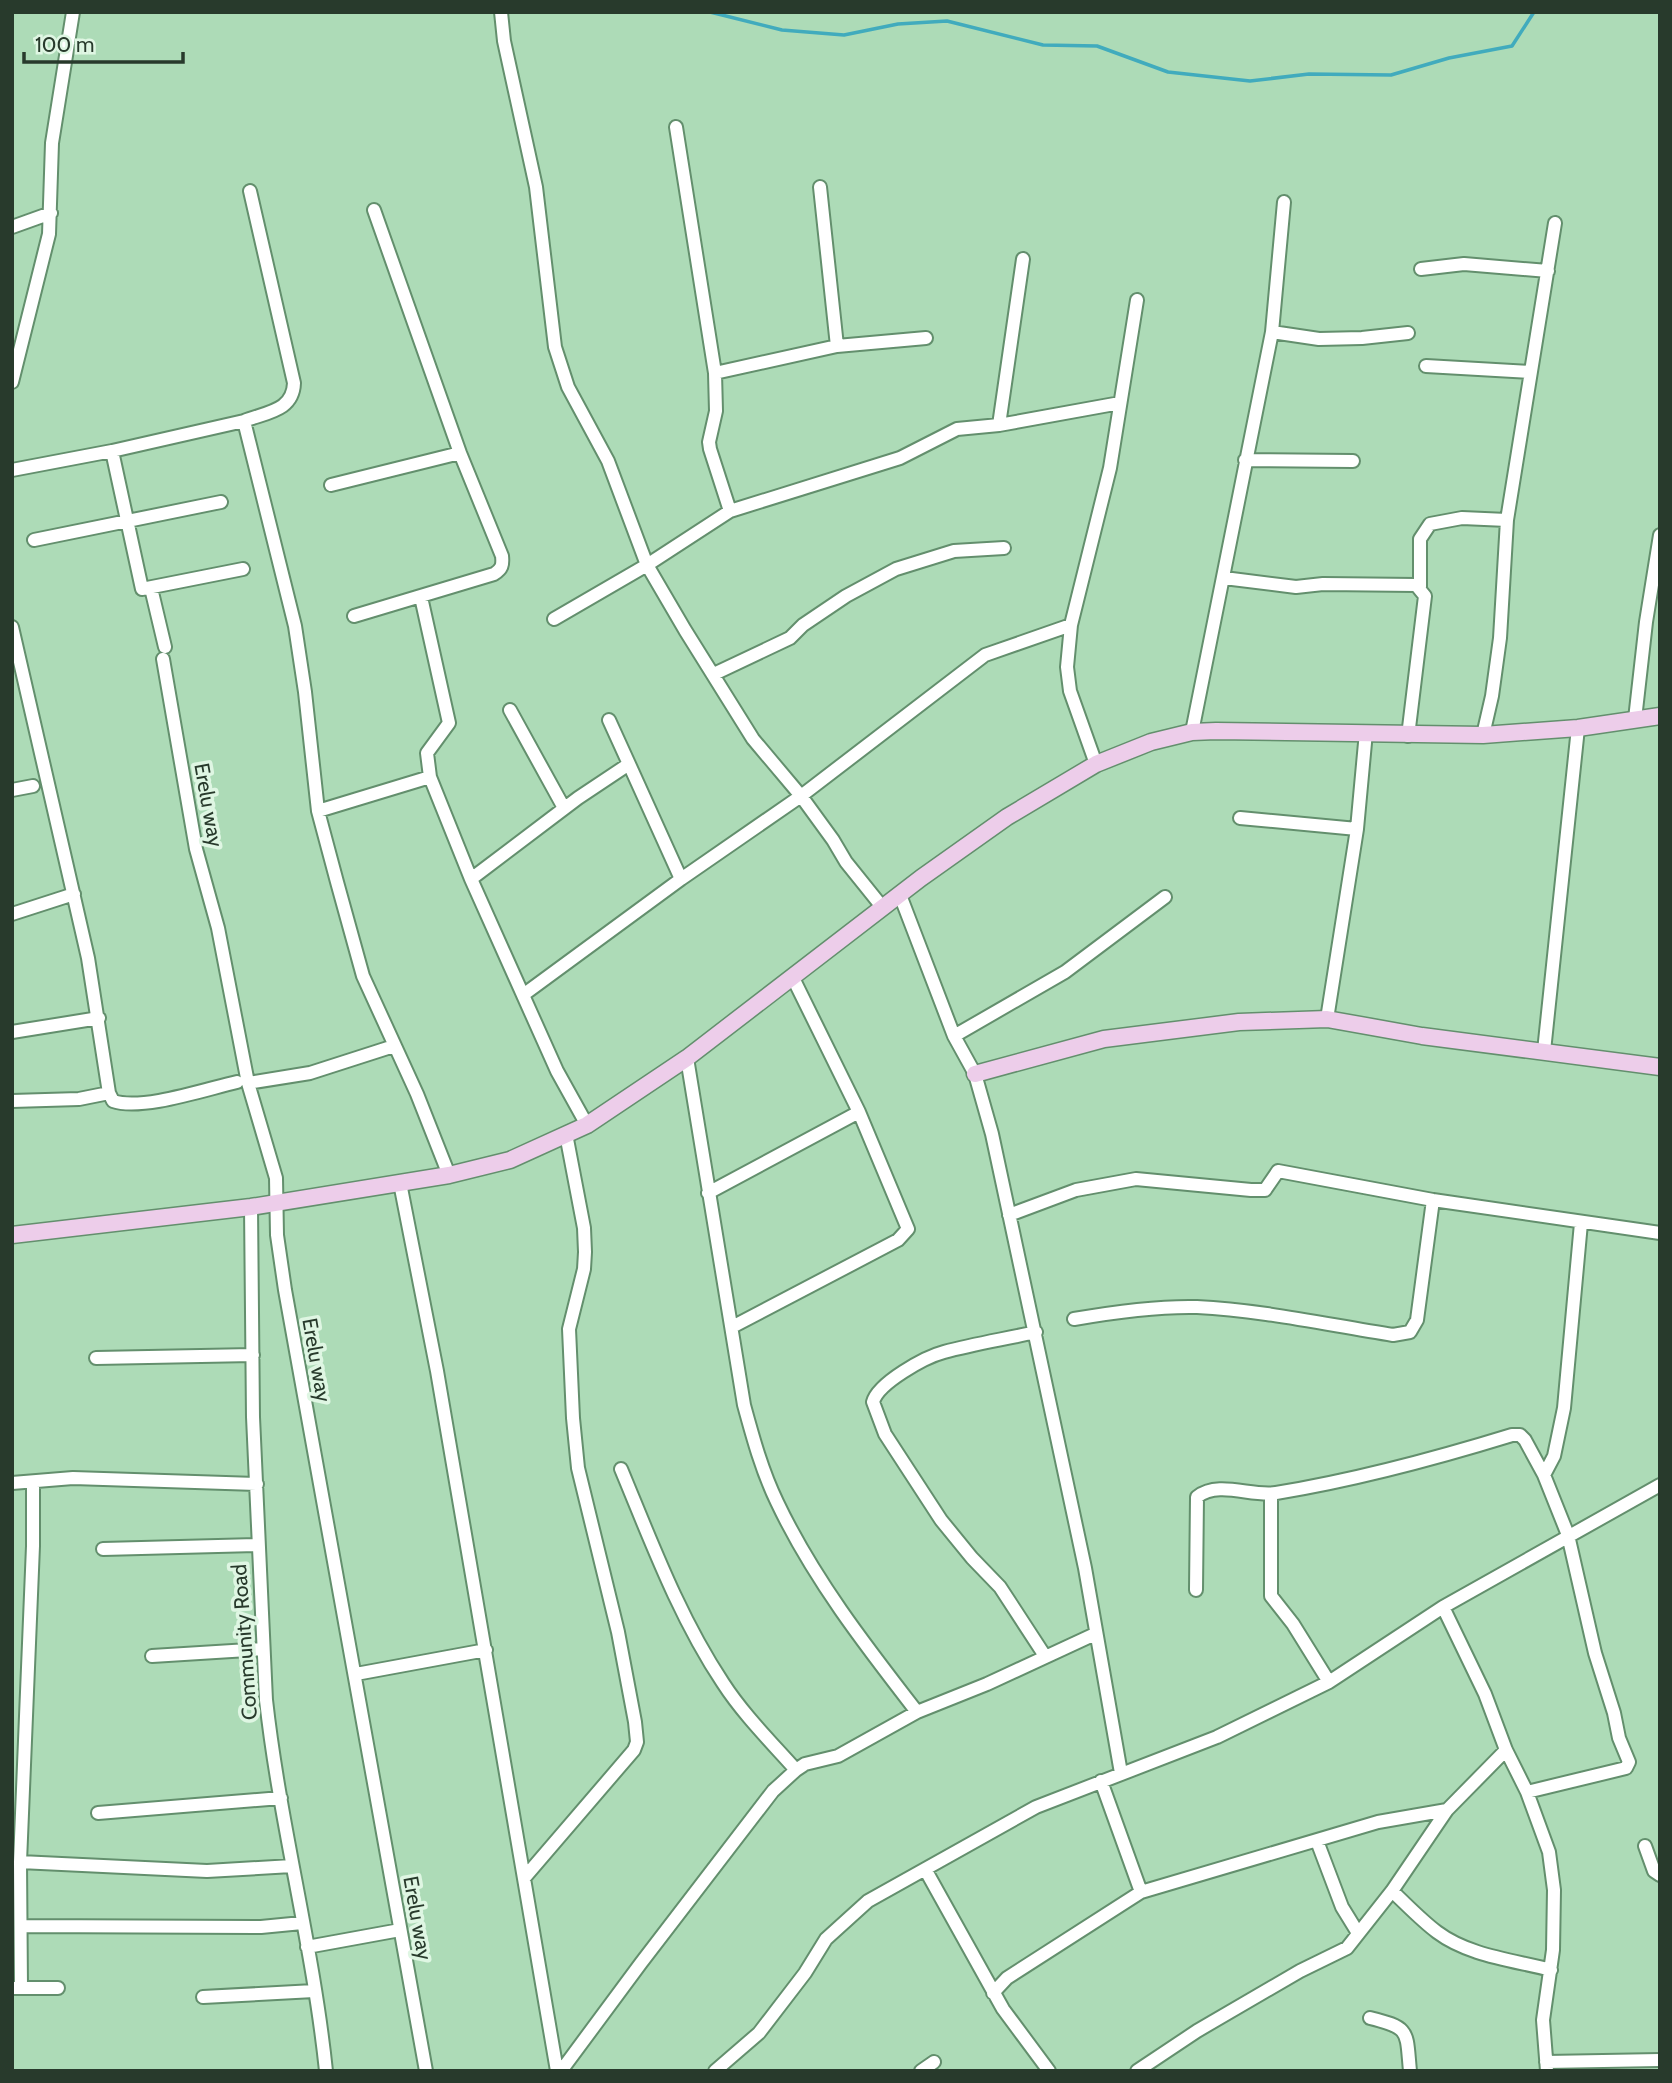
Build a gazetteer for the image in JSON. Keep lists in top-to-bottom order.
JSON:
{
  "streets": {
    "street": ["Erelu way", "Community Road"]
  },
  "scale_bar": "100 m"
}
